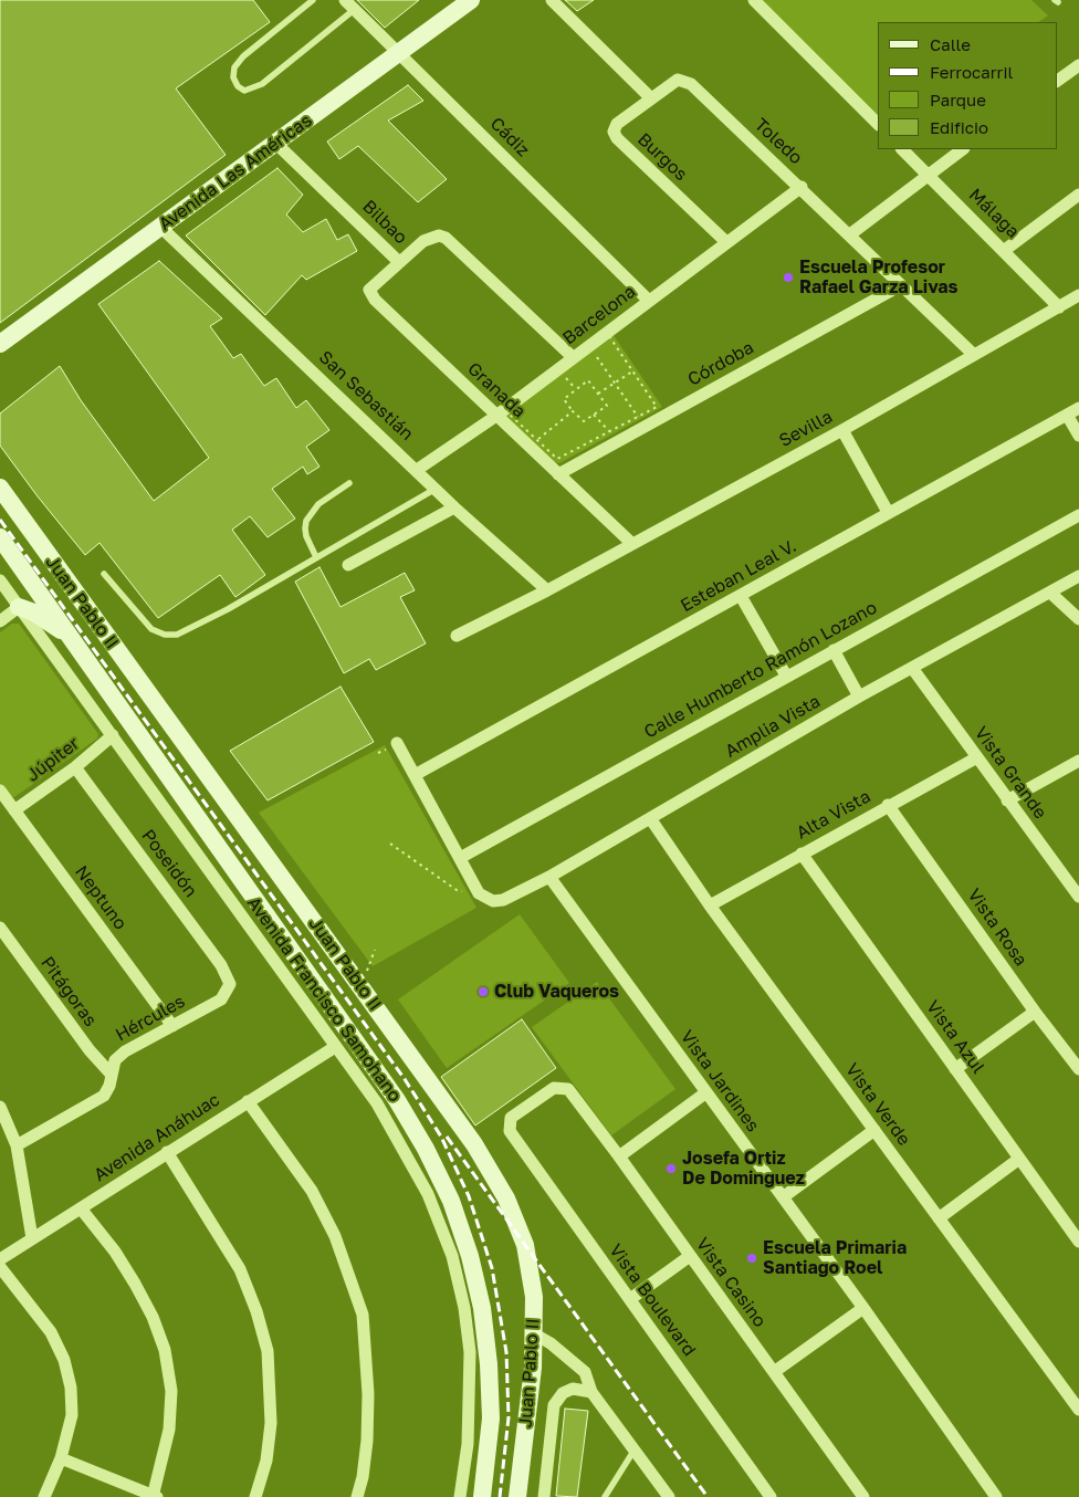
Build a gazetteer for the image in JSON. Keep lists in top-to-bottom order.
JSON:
{
  "streets": {
    "main road": ["Avenida Las Américas", "Juan Pablo II"],
    "street": [
      "Cádiz",
      "Toledo",
      "Burgos",
      "Málaga",
      "Bilbao",
      "Barcelona",
      "Córdoba",
      "Granada",
      "San Sebastián",
      "Sevilla",
      "Esteban Leal V.",
      "Calle Humberto Ramón Lozano",
      "Amplia Vista",
      "Júpiter",
      "Vista Grande",
      "Alta Vista",
      "Poseidón",
      "Neptuno",
      "Vista Rosa",
      "Pitágoras",
      "Avenida Francisco Samohano",
      "Hércules",
      "Vista Azul",
      "Vista Jardines",
      "Vista Verde",
      "Avenida Anáhuac",
      "Vista Casino",
      "Vista Boulevard"
    ]
  },
  "crossings": [
    ["Cádiz", "Avenida Las Américas"],
    ["Cádiz", "Barcelona"],
    ["Toledo", "Burgos"],
    ["Toledo", "Barcelona"],
    ["Toledo", "Córdoba"],
    ["Toledo", "Sevilla"],
    ["Burgos", "Barcelona"],
    ["Avenida Las Américas", "Bilbao"],
    ["Avenida Las Américas", "San Sebastián"],
    ["Málaga", "Sevilla"],
    ["Bilbao", "Barcelona"],
    ["Bilbao", "Granada"],
    ["Barcelona", "Granada"],
    ["Barcelona", "San Sebastián"],
    ["Córdoba", "Granada"],
    ["Granada", "Sevilla"],
    ["San Sebastián", "Sevilla"],
    ["Amplia Vista", "Vista Grande"],
    ["Amplia Vista", "Vista Jardines"],
    ["Amplia Vista", "Vista Verde"],
    ["Júpiter", "Poseidón"],
    ["Júpiter", "Neptuno"],
    ["Júpiter", "Avenida Francisco Samohano"],
    ["Vista Grande", "Alta Vista"],
    ["Alta Vista", "Vista Rosa"],
    ["Alta Vista", "Vista Azul"],
    ["Alta Vista", "Vista Verde"],
    ["Poseidón", "Hércules"],
    ["Neptuno", "Hércules"],
    ["Pitágoras", "Hércules"],
    ["Avenida Francisco Samohano", "Avenida Anáhuac"],
    ["Vista Casino", "Vista Boulevard"]
  ],
  "places": [
    "Escuela Profesor Rafael Garza Livas",
    "Club Vaqueros",
    "Josefa Ortiz De Dominguez",
    "Escuela Primaria Santiago Roel"
  ],
  "legend": [
    "Calle",
    "Ferrocarril",
    "Parque",
    "Edificio"
  ]
}
